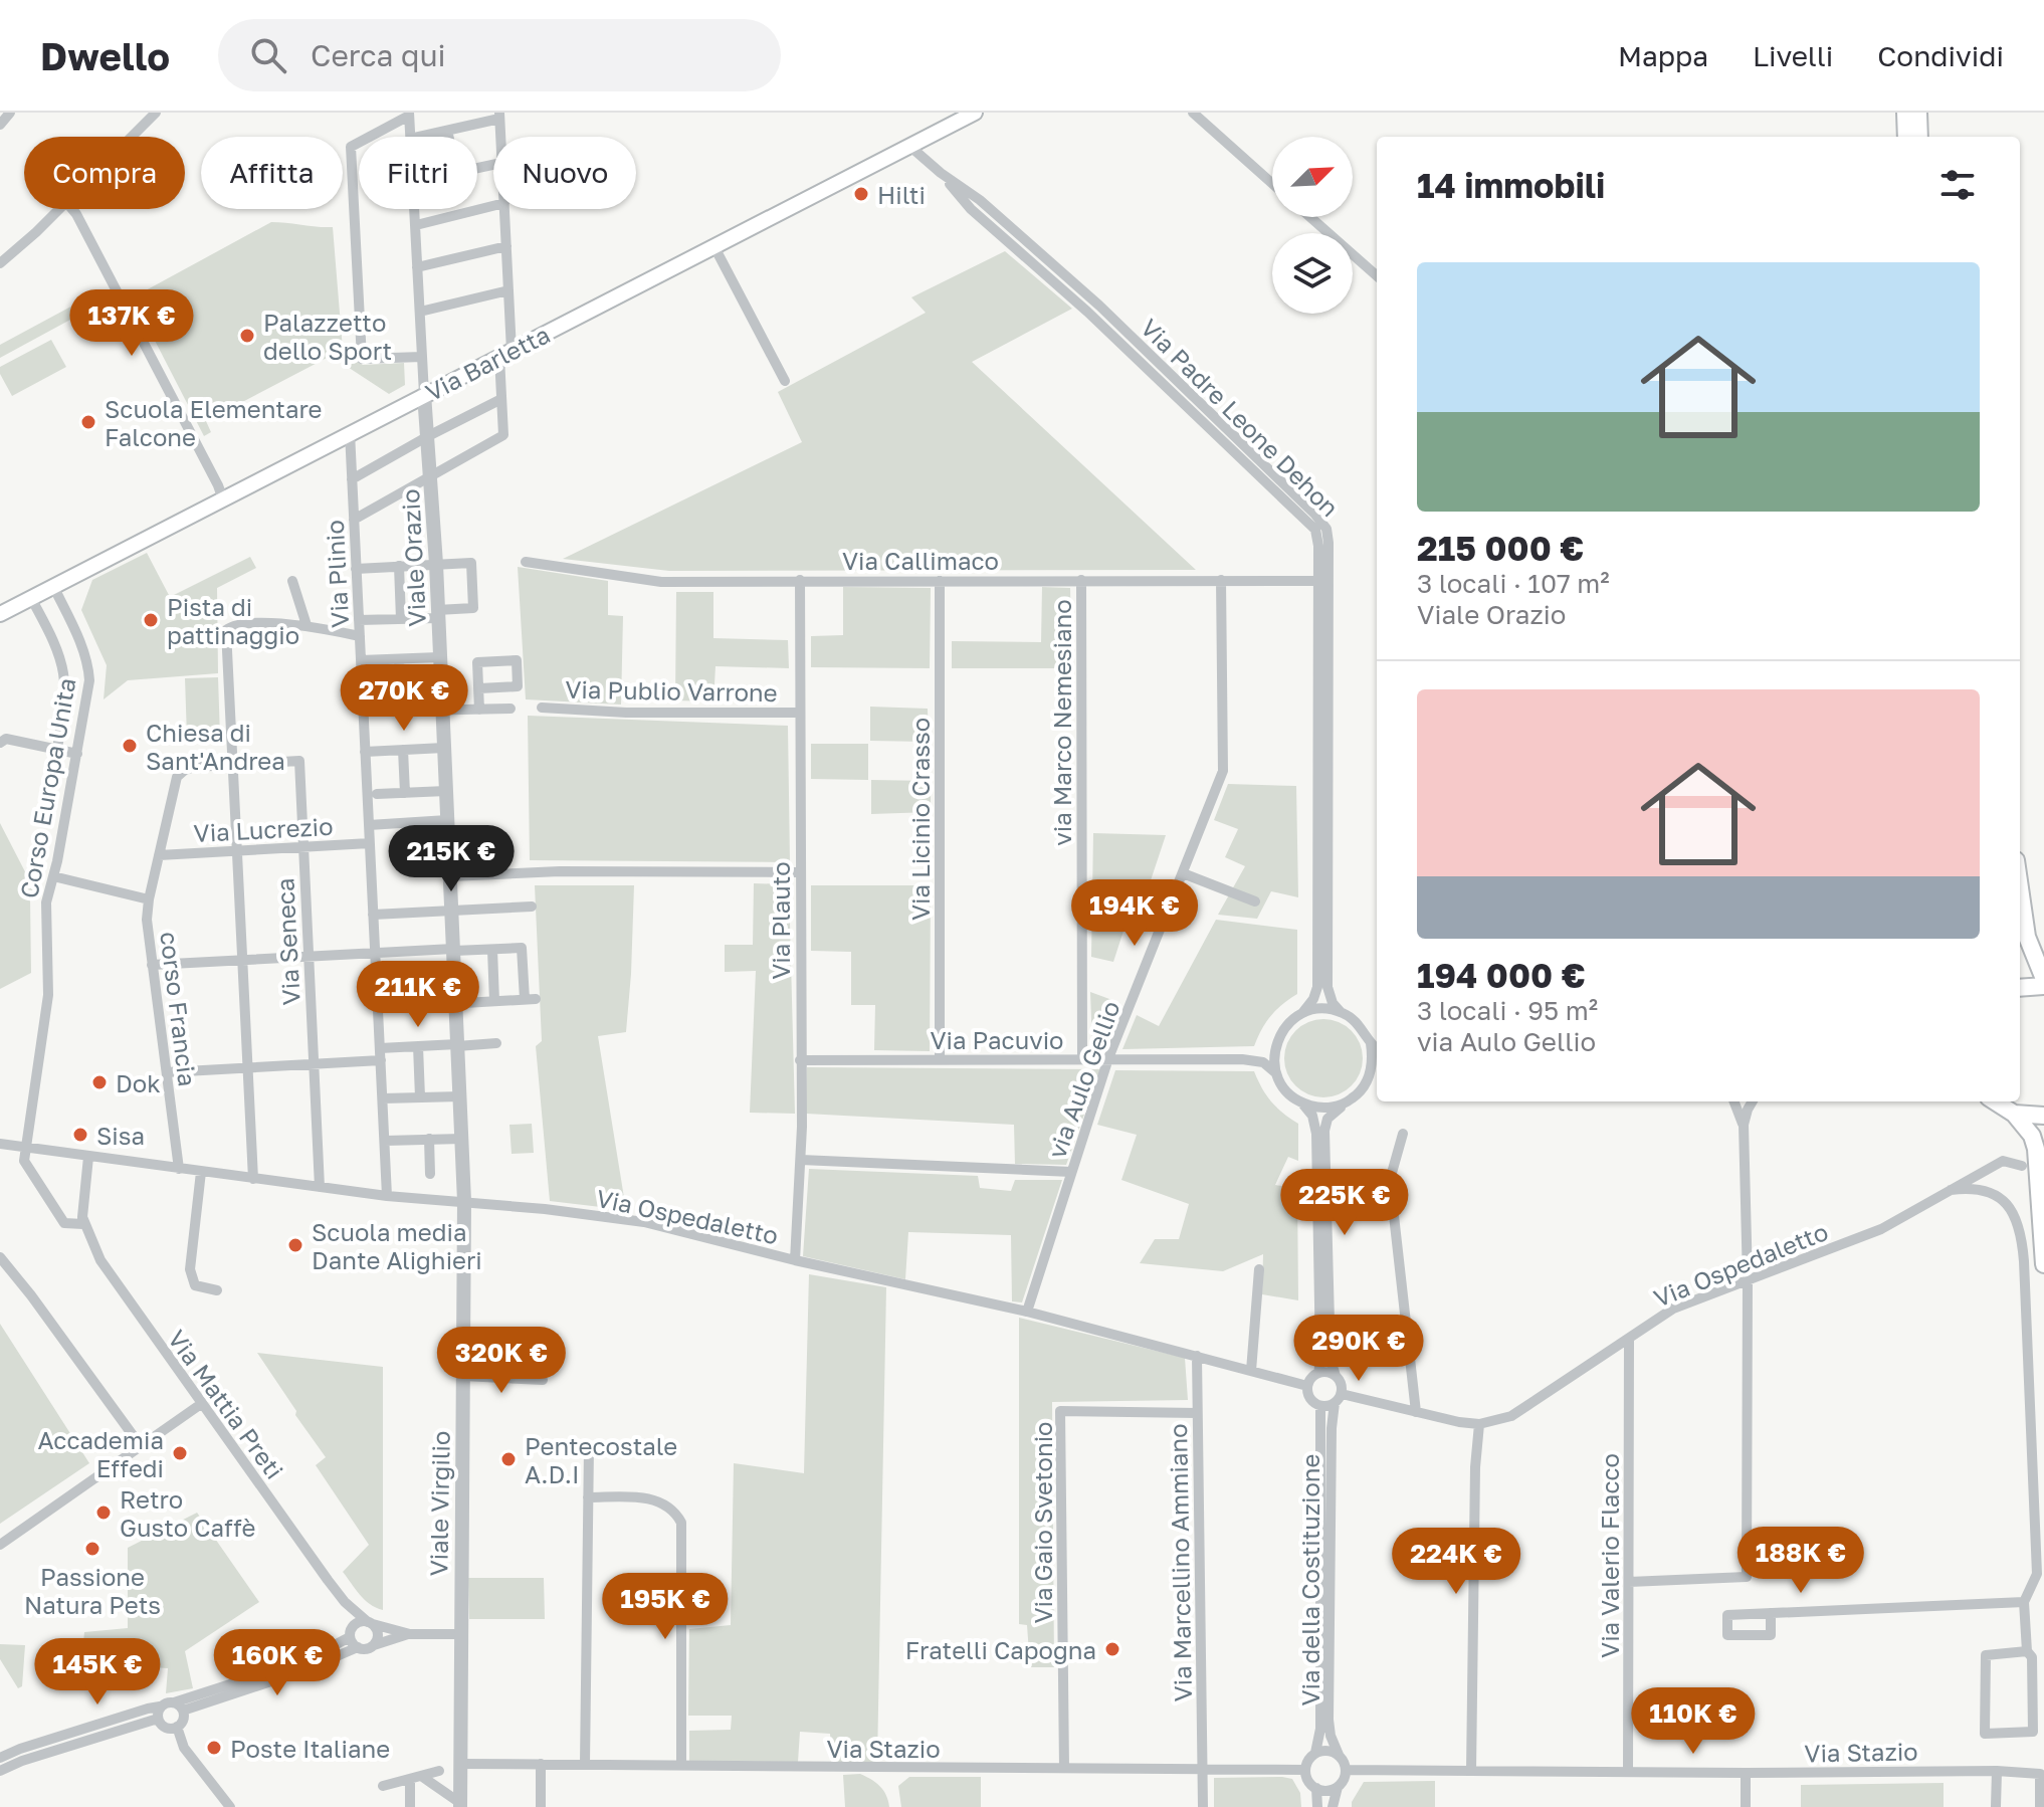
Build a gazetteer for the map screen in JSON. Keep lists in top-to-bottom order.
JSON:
{
  "streets": {
    "main road": ["Via Barletta"],
    "street": [
      "Via Padre Leone Dehon",
      "Viale Orazio",
      "Via Callimaco",
      "Via Plinio",
      "Via Publio Varrone",
      "via Marco Nemesiano",
      "Corso Europa Unita",
      "Via Licinio Crasso",
      "Via Lucrezio",
      "Via Plauto",
      "Via Seneca",
      "corso Francia",
      "Via Pacuvio",
      "via Aulo Gellio",
      "Via Ospedaletto",
      "Via Mattia Preti",
      "Viale Virgilio",
      "Via Gaio Svetonio",
      "Via Valerio Flacco",
      "Via Marcellino Ammiano",
      "Via della Costituzione",
      "Via Stazio"
    ]
  },
  "crossings": [
    ["Via Barletta", "Via Padre Leone Dehon"],
    ["Via Barletta", "Viale Orazio"],
    ["Via Barletta", "Via Plinio"],
    ["Via Barletta", "Corso Europa Unita"],
    ["Via Padre Leone Dehon", "Via Callimaco"],
    ["Via Padre Leone Dehon", "Via Pacuvio"],
    ["Via Padre Leone Dehon", "Via della Costituzione"],
    ["Viale Orazio", "Via Ospedaletto"],
    ["Viale Orazio", "Viale Virgilio"],
    ["Via Callimaco", "via Marco Nemesiano"],
    ["Via Callimaco", "Via Licinio Crasso"],
    ["Via Callimaco", "Via Plauto"],
    ["Via Callimaco", "via Aulo Gellio"],
    ["Via Plinio", "Via Lucrezio"],
    ["Via Plinio", "Via Ospedaletto"],
    ["Via Publio Varrone", "Via Plauto"],
    ["via Marco Nemesiano", "Via Pacuvio"],
    ["Corso Europa Unita", "Via Ospedaletto"],
    ["Via Licinio Crasso", "Via Pacuvio"],
    ["Via Lucrezio", "Via Seneca"],
    ["Via Lucrezio", "corso Francia"],
    ["Via Plauto", "Via Pacuvio"],
    ["Via Plauto", "Via Ospedaletto"],
    ["Via Seneca", "corso Francia"],
    ["Via Seneca", "Via Ospedaletto"],
    ["corso Francia", "Via Ospedaletto"],
    ["Via Pacuvio", "via Aulo Gellio"],
    ["Via Pacuvio", "Via della Costituzione"],
    ["via Aulo Gellio", "Via Ospedaletto"],
    ["Via Ospedaletto", "Via Mattia Preti"],
    ["Via Ospedaletto", "Viale Virgilio"],
    ["Via Ospedaletto", "Via Valerio Flacco"],
    ["Via Ospedaletto", "Via Marcellino Ammiano"],
    ["Via Ospedaletto", "Via della Costituzione"],
    ["Viale Virgilio", "Via Stazio"],
    ["Via Gaio Svetonio", "Via Marcellino Ammiano"],
    ["Via Gaio Svetonio", "Via Stazio"],
    ["Via Valerio Flacco", "Via Stazio"],
    ["Via Marcellino Ammiano", "Via Stazio"],
    ["Via della Costituzione", "Via Stazio"]
  ],
  "places": [
    "Hilti",
    "Palazzetto dello Sport",
    "Scuola Elementare Falcone",
    "Pista di pattinaggio",
    "Chiesa di Sant'Andrea",
    "Dok",
    "Sisa",
    "Scuola media Dante Alighieri",
    "Accademia Effedi",
    "Pentecostale A.D.I",
    "Retro Gusto Caffè",
    "Passione Natura Pets",
    "Fratelli Capogna",
    "Poste Italiane"
  ],
  "north": "top right",
  "page": {
    "header": "Dwello",
    "search": "Cerca qui",
    "nav": ["Mappa", "Livelli", "Condividi"],
    "chip": [
      "Compra",
      "Affitta",
      "Filtri",
      "Nuovo"
    ],
    "heading": "14 immobili",
    "list": [
      {
        "name": "215 000 €",
        "note": "3 locali · 107 m² · Viale Orazio"
      },
      {
        "name": "194 000 €",
        "note": "3 locali · 95 m² · via Aulo Gellio"
      }
    ],
    "price": [
      "137K €",
      "270K €",
      "215K €",
      "194K €",
      "211K €",
      "225K €",
      "290K €",
      "320K €",
      "188K €",
      "224K €",
      "195K €",
      "160K €",
      "145K €",
      "110K €"
    ]
  }
}
